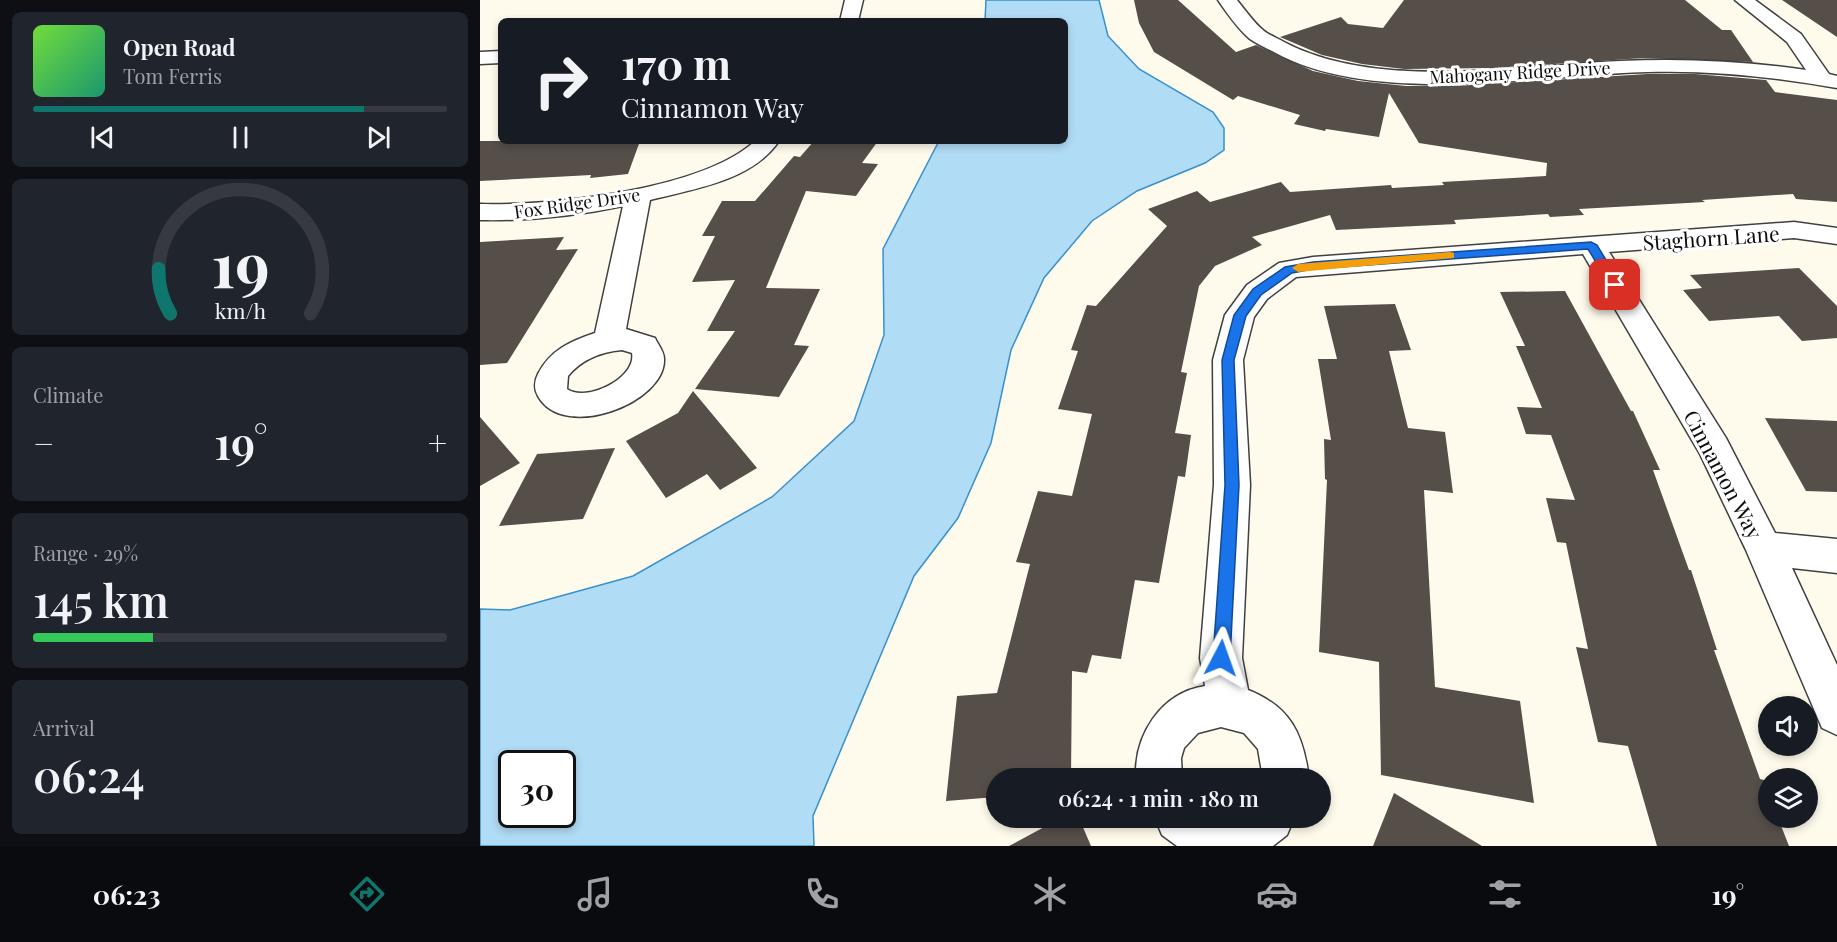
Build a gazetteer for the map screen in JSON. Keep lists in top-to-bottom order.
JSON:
{
  "streets": {
    "street": [
      "Mahogany Ridge Drive",
      "Fox Ridge Drive",
      "Staghorn Lane",
      "Cinnamon Way"
    ]
  },
  "crossings": [
    ["Staghorn Lane", "Cinnamon Way"]
  ],
  "page": {
    "turn": ["170 m", "Cinnamon Way"],
    "song": ["Open Road", "Tom Ferris"],
    "tile": [
      "Climate",
      ["Range · 29%", "145 km"],
      ["Arrival", "06:24"]
    ],
    "heat": ["−", "19°", "+"],
    "limit": "30",
    "trip": "06:24 · 1 min · 180 m",
    "tabs": ["06:23", "19°"],
    "gauge": ["19", "km/h"]
  }
}
